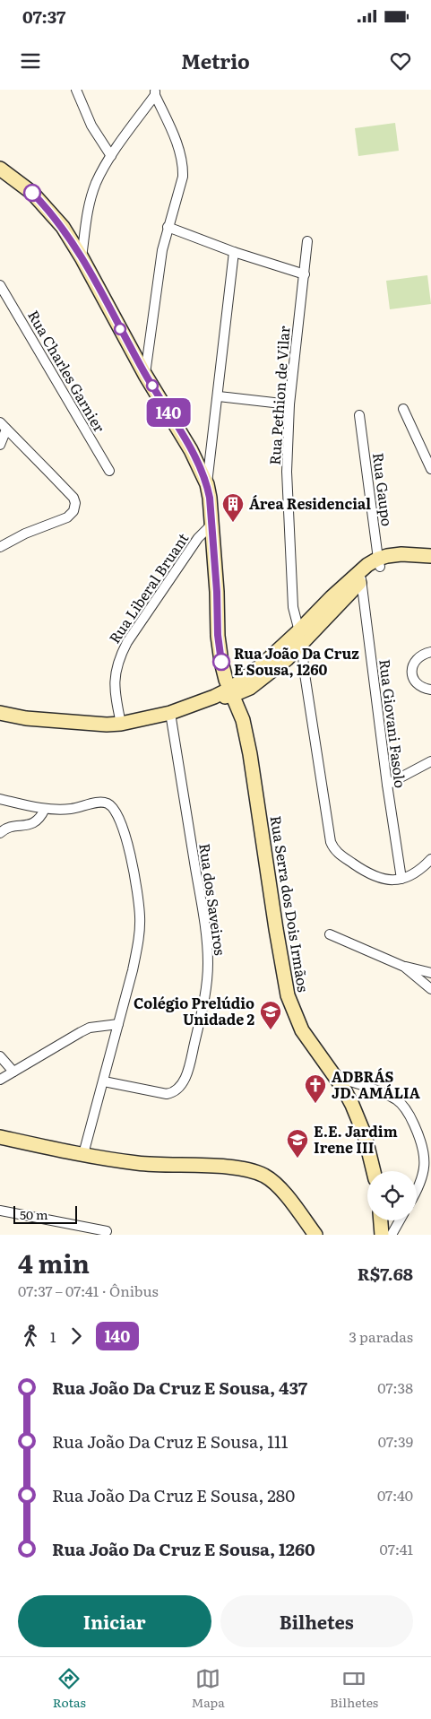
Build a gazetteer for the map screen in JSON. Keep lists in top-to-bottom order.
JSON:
{
  "streets": {
    "street": [
      "Rua Charles Garnier",
      "Rua Pethion de Vilar",
      "Rua Gaupo",
      "Rua Liberal Bruant",
      "Rua Giovani Fasolo",
      "Rua dos Saveiros",
      "Rua Serra dos Dois Irmãos"
    ]
  },
  "crossings": [
    ["Rua Pethion de Vilar", "Rua Giovani Fasolo"],
    ["Rua Liberal Bruant", "Rua Serra dos Dois Irmãos"]
  ],
  "places": {
    "building": ["Área Residencial"],
    "other": ["Rua João Da Cruz E Sousa, 1260"],
    "school or university": ["Colégio Prelúdio Unidade 2", "E.E. Jardim Irene III"],
    "church": ["ADBRÁS JD. AMÁLIA"]
  },
  "lines": ["bus line 140"],
  "scale_bar": "50 m",
  "page": {
    "status": "07:37",
    "header": "Metrio",
    "on_map": "140",
    "scale": "50 m",
    "heading": ["4 min", "07:37 – 07:41 · Ônibus", "R$7.68"],
    "legs": ["1", "140", "3 paradas"],
    "list": [
      {
        "name": "Rua João Da Cruz E Sousa, 437",
        "value": "07:38"
      },
      {
        "name": "Rua João Da Cruz E Sousa, 111",
        "value": "07:39"
      },
      {
        "name": "Rua João Da Cruz E Sousa, 280",
        "value": "07:40"
      },
      {
        "name": "Rua João Da Cruz E Sousa, 1260",
        "value": "07:41"
      }
    ],
    "buttons": ["Iniciar", "Bilhetes"],
    "tabs": ["Rotas", "Mapa", "Bilhetes"]
  }
}
